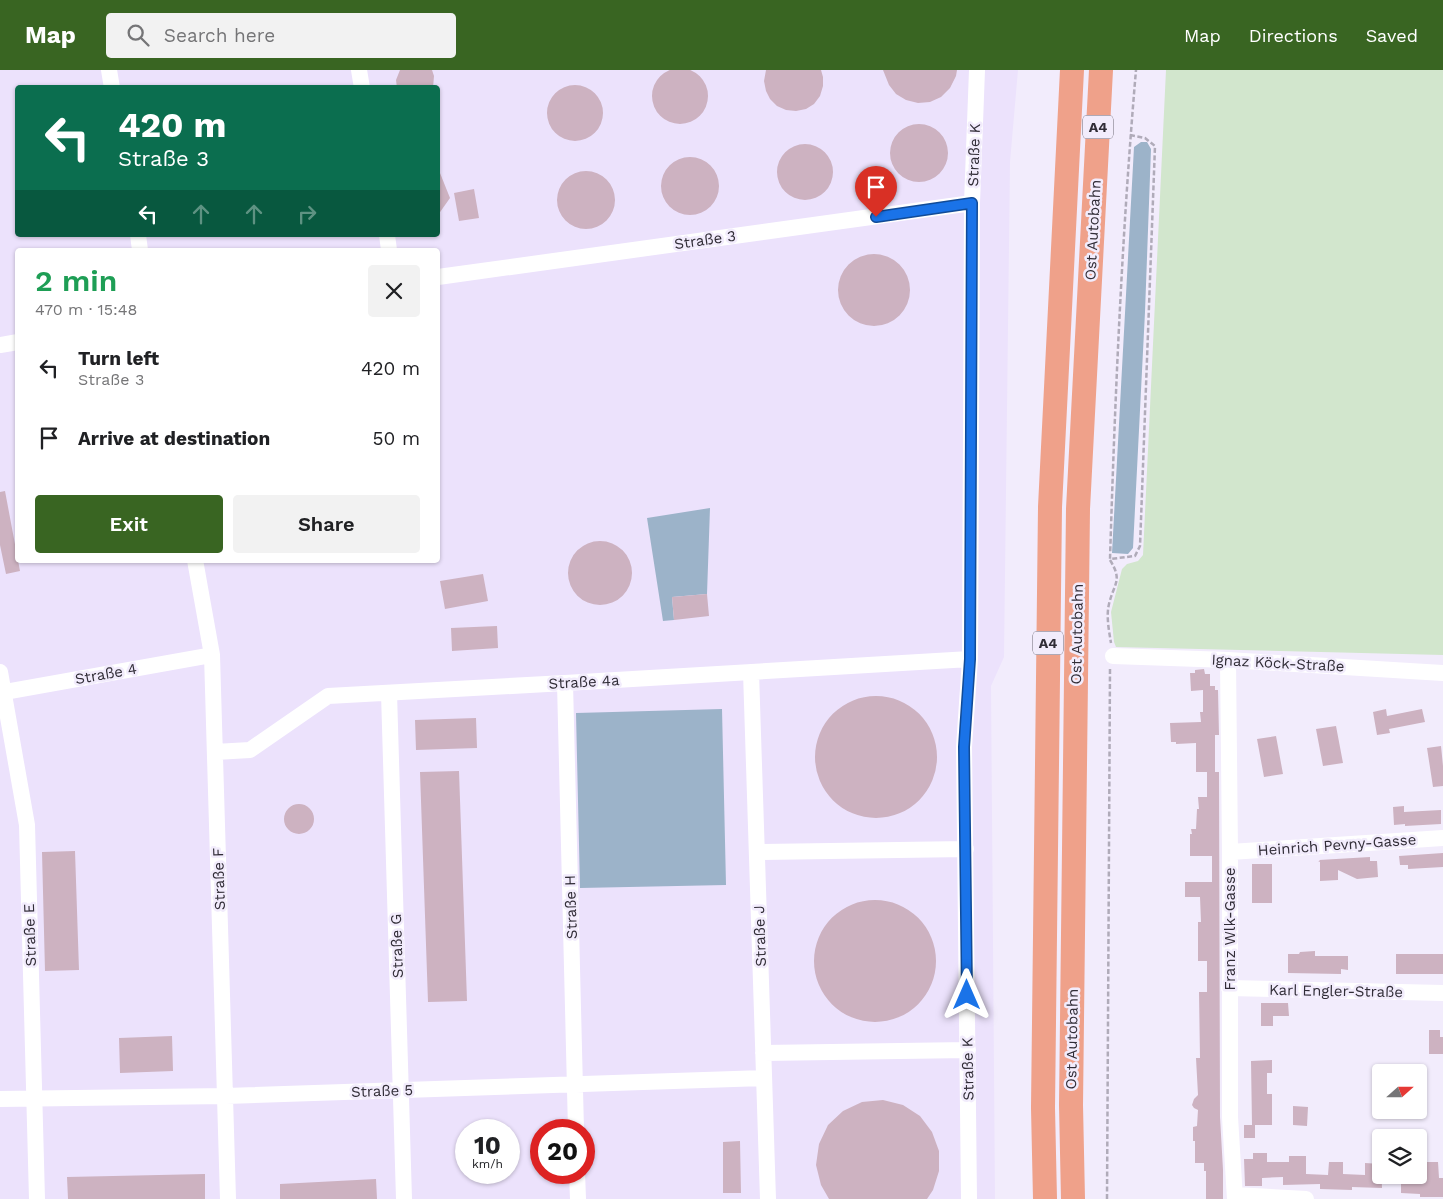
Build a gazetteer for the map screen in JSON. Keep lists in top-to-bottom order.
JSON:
{
  "streets": {
    "highway": ["A4", "Ost Autobahn"],
    "street": [
      "Straße K",
      "Straße 3",
      "Ignaz Köck-Straße",
      "Straße 4",
      "Straße 4a",
      "Heinrich Pevny-Gasse",
      "Straße F",
      "Straße H",
      "Franz Wlk-Gasse",
      "Straße E",
      "Straße J",
      "Straße G",
      "Karl Engler-Straße",
      "Straße 5"
    ]
  },
  "crossings": [
    ["Straße K", "Straße 3"],
    ["Straße K", "Straße 4a"],
    ["Ignaz Köck-Straße", "Franz Wlk-Gasse"],
    ["Straße 4", "Straße F"],
    ["Straße 4", "Straße E"],
    ["Straße 4a", "Straße F"],
    ["Straße 4a", "Straße H"],
    ["Straße 4a", "Straße J"],
    ["Straße 4a", "Straße G"],
    ["Heinrich Pevny-Gasse", "Franz Wlk-Gasse"],
    ["Straße F", "Straße 5"],
    ["Straße H", "Straße 5"],
    ["Franz Wlk-Gasse", "Karl Engler-Straße"],
    ["Straße E", "Straße 5"],
    ["Straße J", "Straße 5"],
    ["Straße G", "Straße 5"]
  ],
  "north": "right",
  "page": {
    "header": "Map",
    "search": "Search here",
    "nav": ["Map", "Directions", "Saved"],
    "turn": ["420 m", "Straße 3"],
    "heading": ["2 min", "470 m · 15:48"],
    "list": [
      {
        "name": "Turn left",
        "note": "Straße 3",
        "value": "420 m"
      },
      {
        "name": "Arrive at destination",
        "value": "50 m"
      }
    ],
    "buttons": ["Exit", "Share"],
    "speed": "10 km/h",
    "limit": "20"
  }
}
